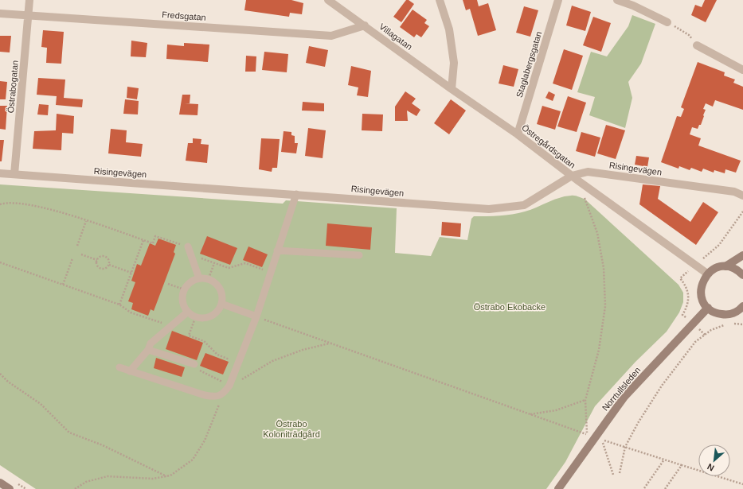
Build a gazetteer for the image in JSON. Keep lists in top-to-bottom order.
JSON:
{
  "streets": {
    "main road": ["Norrtullsleden"],
    "street": [
      "Fredsgatan",
      "Villagatan",
      "Staglabergsgatan",
      "Östrabogatan",
      "Östregårdsgatan",
      "Risingevägen"
    ]
  },
  "crossings": [
    ["Fredsgatan", "Villagatan"],
    ["Fredsgatan", "Östrabogatan"],
    ["Villagatan", "Östregårdsgatan"],
    ["Staglabergsgatan", "Östregårdsgatan"],
    ["Östrabogatan", "Risingevägen"],
    ["Östregårdsgatan", "Risingevägen"]
  ],
  "parks": ["Östrabo Ekobacke", "Östrabo Koloniträdgård"],
  "north": "bottom left"
}
